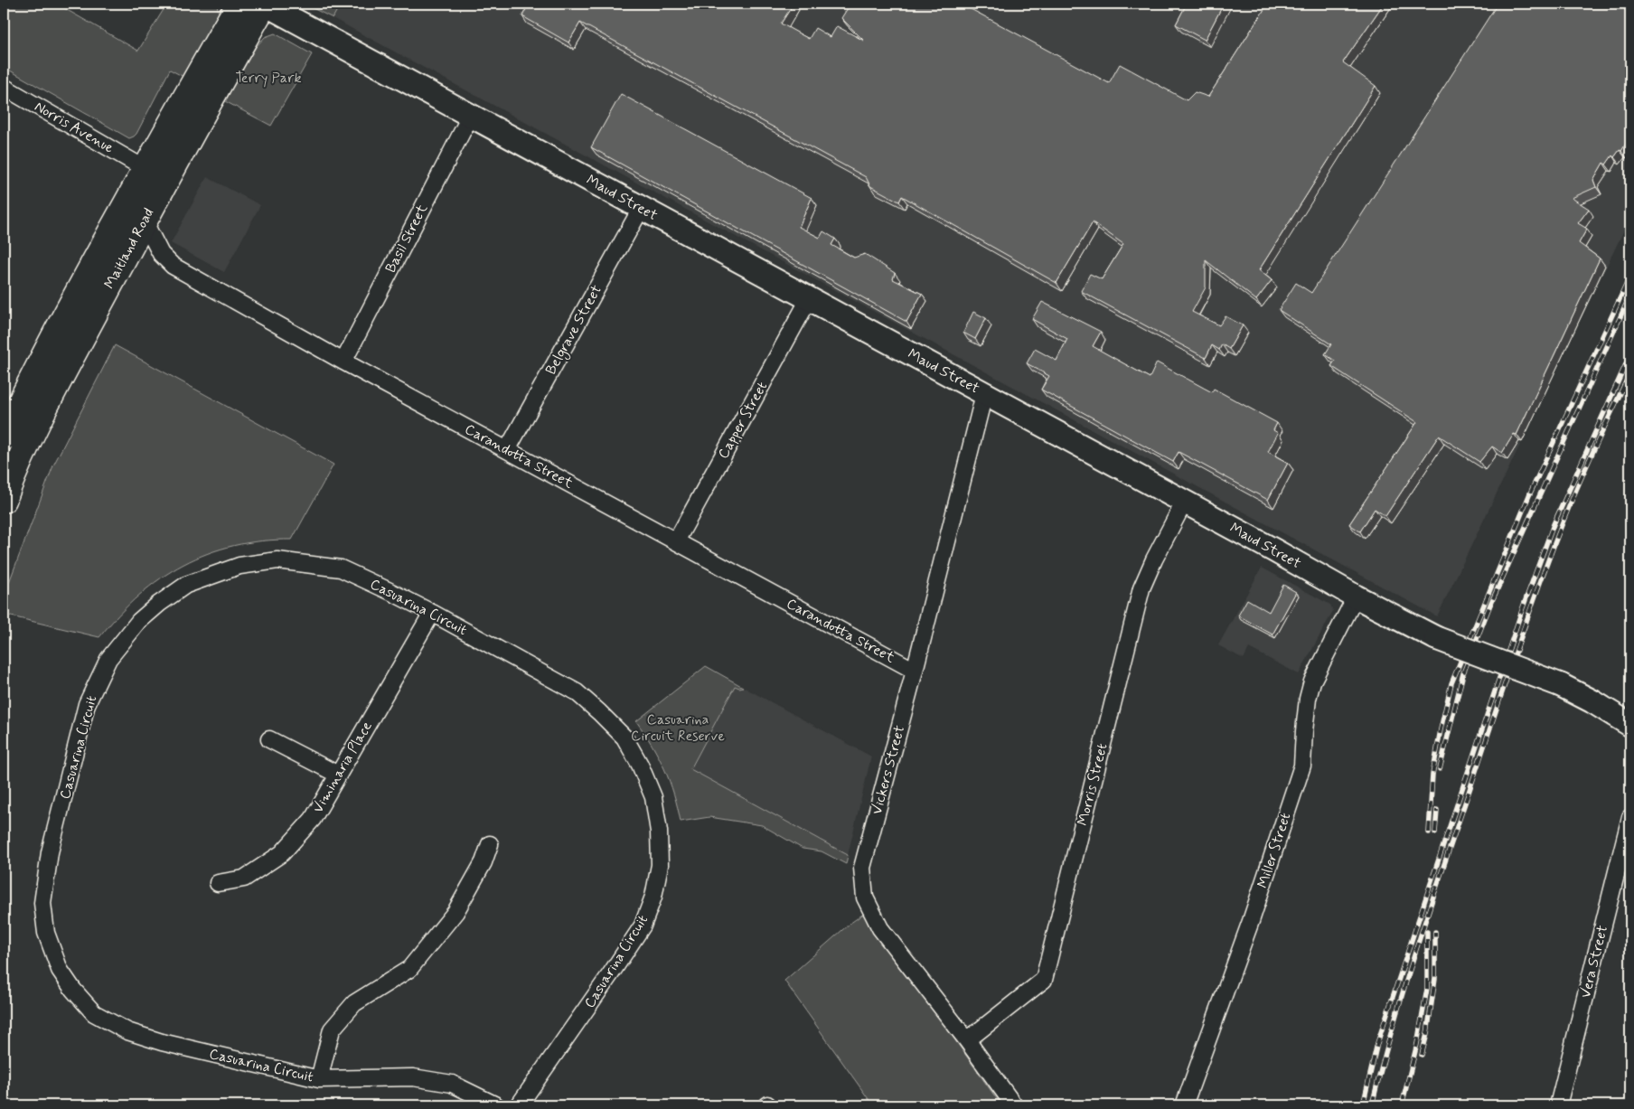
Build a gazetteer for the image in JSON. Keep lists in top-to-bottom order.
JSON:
{
  "streets": {
    "main road": ["Maud Street", "Maitland Road"],
    "street": [
      "Norris Avenue",
      "Basil Street",
      "Belgrave Street",
      "Capper Street",
      "Carandotta Street",
      "Casuarina Circuit",
      "Viminaria Place",
      "Vickers Street",
      "Morris Street",
      "Miller Street",
      "Vera Street"
    ]
  },
  "crossings": [
    ["Norris Avenue", "Maitland Road"],
    ["Maud Street", "Basil Street"],
    ["Maud Street", "Maitland Road"],
    ["Maud Street", "Belgrave Street"],
    ["Maud Street", "Capper Street"],
    ["Maud Street", "Vickers Street"],
    ["Maud Street", "Morris Street"],
    ["Maud Street", "Miller Street"],
    ["Basil Street", "Carandotta Street"],
    ["Maitland Road", "Carandotta Street"],
    ["Belgrave Street", "Carandotta Street"],
    ["Capper Street", "Carandotta Street"],
    ["Carandotta Street", "Vickers Street"],
    ["Casuarina Circuit", "Viminaria Place"],
    ["Vickers Street", "Morris Street"]
  ],
  "parks": ["Terry Park", "Casuarina Circuit Reserve"]
}
